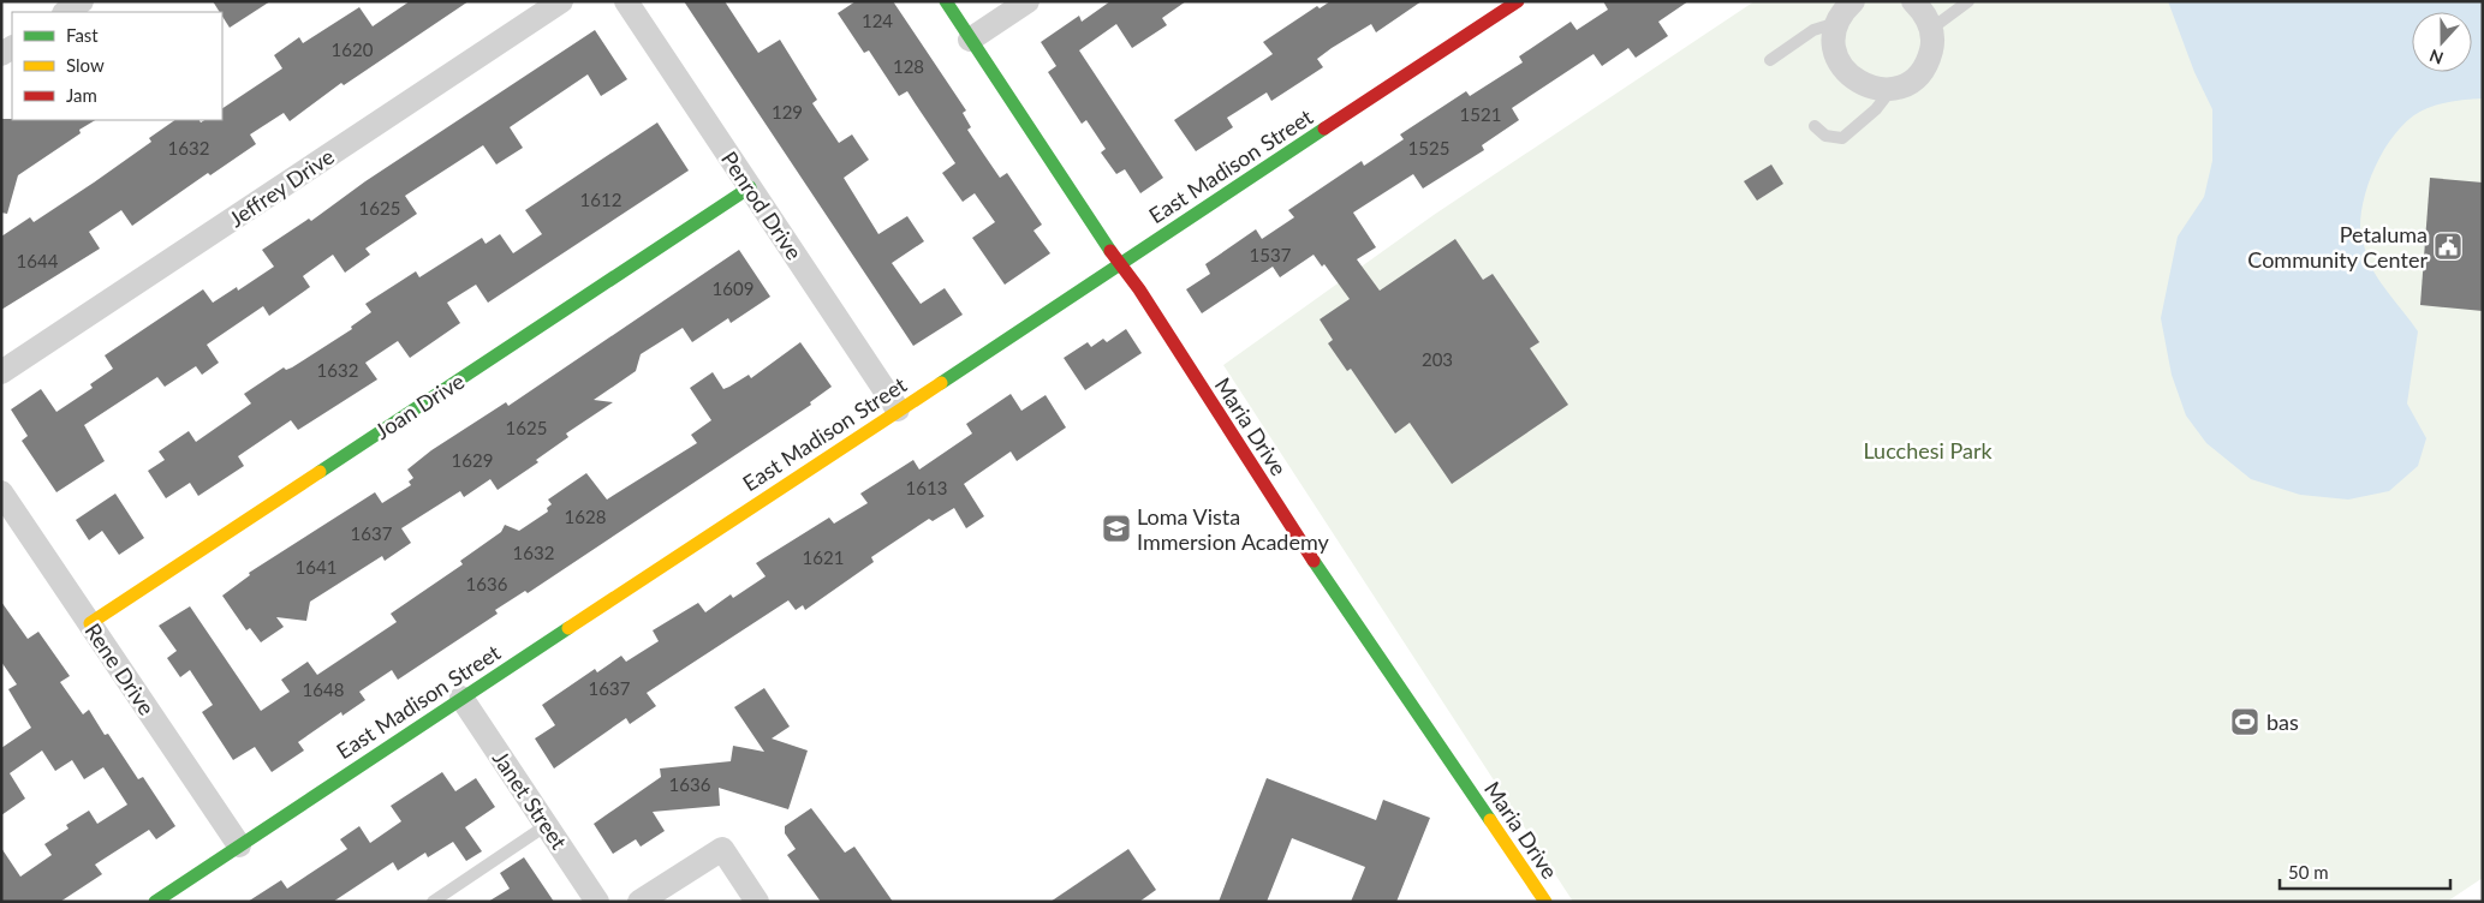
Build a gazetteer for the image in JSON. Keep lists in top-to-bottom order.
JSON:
{
  "streets": {
    "street": [
      "East Madison Street",
      "Jeffrey Drive",
      "Penrod Drive",
      "Joan Drive",
      "Maria Drive",
      "Rene Drive",
      "Janet Street"
    ]
  },
  "crossings": [
    ["East Madison Street", "Penrod Drive"],
    ["East Madison Street", "Maria Drive"],
    ["East Madison Street", "Rene Drive"],
    ["East Madison Street", "Janet Street"],
    ["Penrod Drive", "Joan Drive"],
    ["Joan Drive", "Rene Drive"]
  ],
  "parks": ["Lucchesi Park"],
  "places": {
    "public building": ["Petaluma Community Center"],
    "school or university": ["Loma Vista Immersion Academy"],
    "sports": ["bas"]
  },
  "house_numbers": [
    "124",
    "1620",
    "128",
    "129",
    "1521",
    "1632",
    "1525",
    "1612",
    "1625",
    "1537",
    "1644",
    "1609",
    "203",
    "1632",
    "1625",
    "1629",
    "1613",
    "1628",
    "1637",
    "1632",
    "1621",
    "1641",
    "1636",
    "1637",
    "1648",
    "1636"
  ],
  "legend": ["Fast", "Slow", "Jam"],
  "scale_bar": "50 m",
  "north": "bottom"
}
